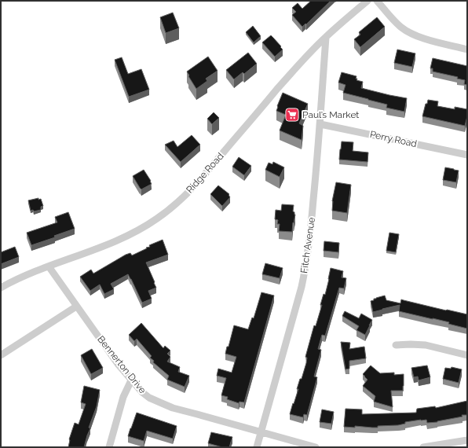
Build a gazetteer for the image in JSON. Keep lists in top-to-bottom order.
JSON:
{
  "streets": {
    "street": [
      "Perry Road",
      "Ridge Road",
      "Fitch Avenue",
      "Bennerton Drive"
    ]
  },
  "crossings": [
    ["Perry Road", "Fitch Avenue"],
    ["Ridge Road", "Fitch Avenue"],
    ["Ridge Road", "Bennerton Drive"],
    ["Fitch Avenue", "Bennerton Drive"]
  ],
  "places": {
    "supermarket": ["Paul’s Market"]
  }
}
